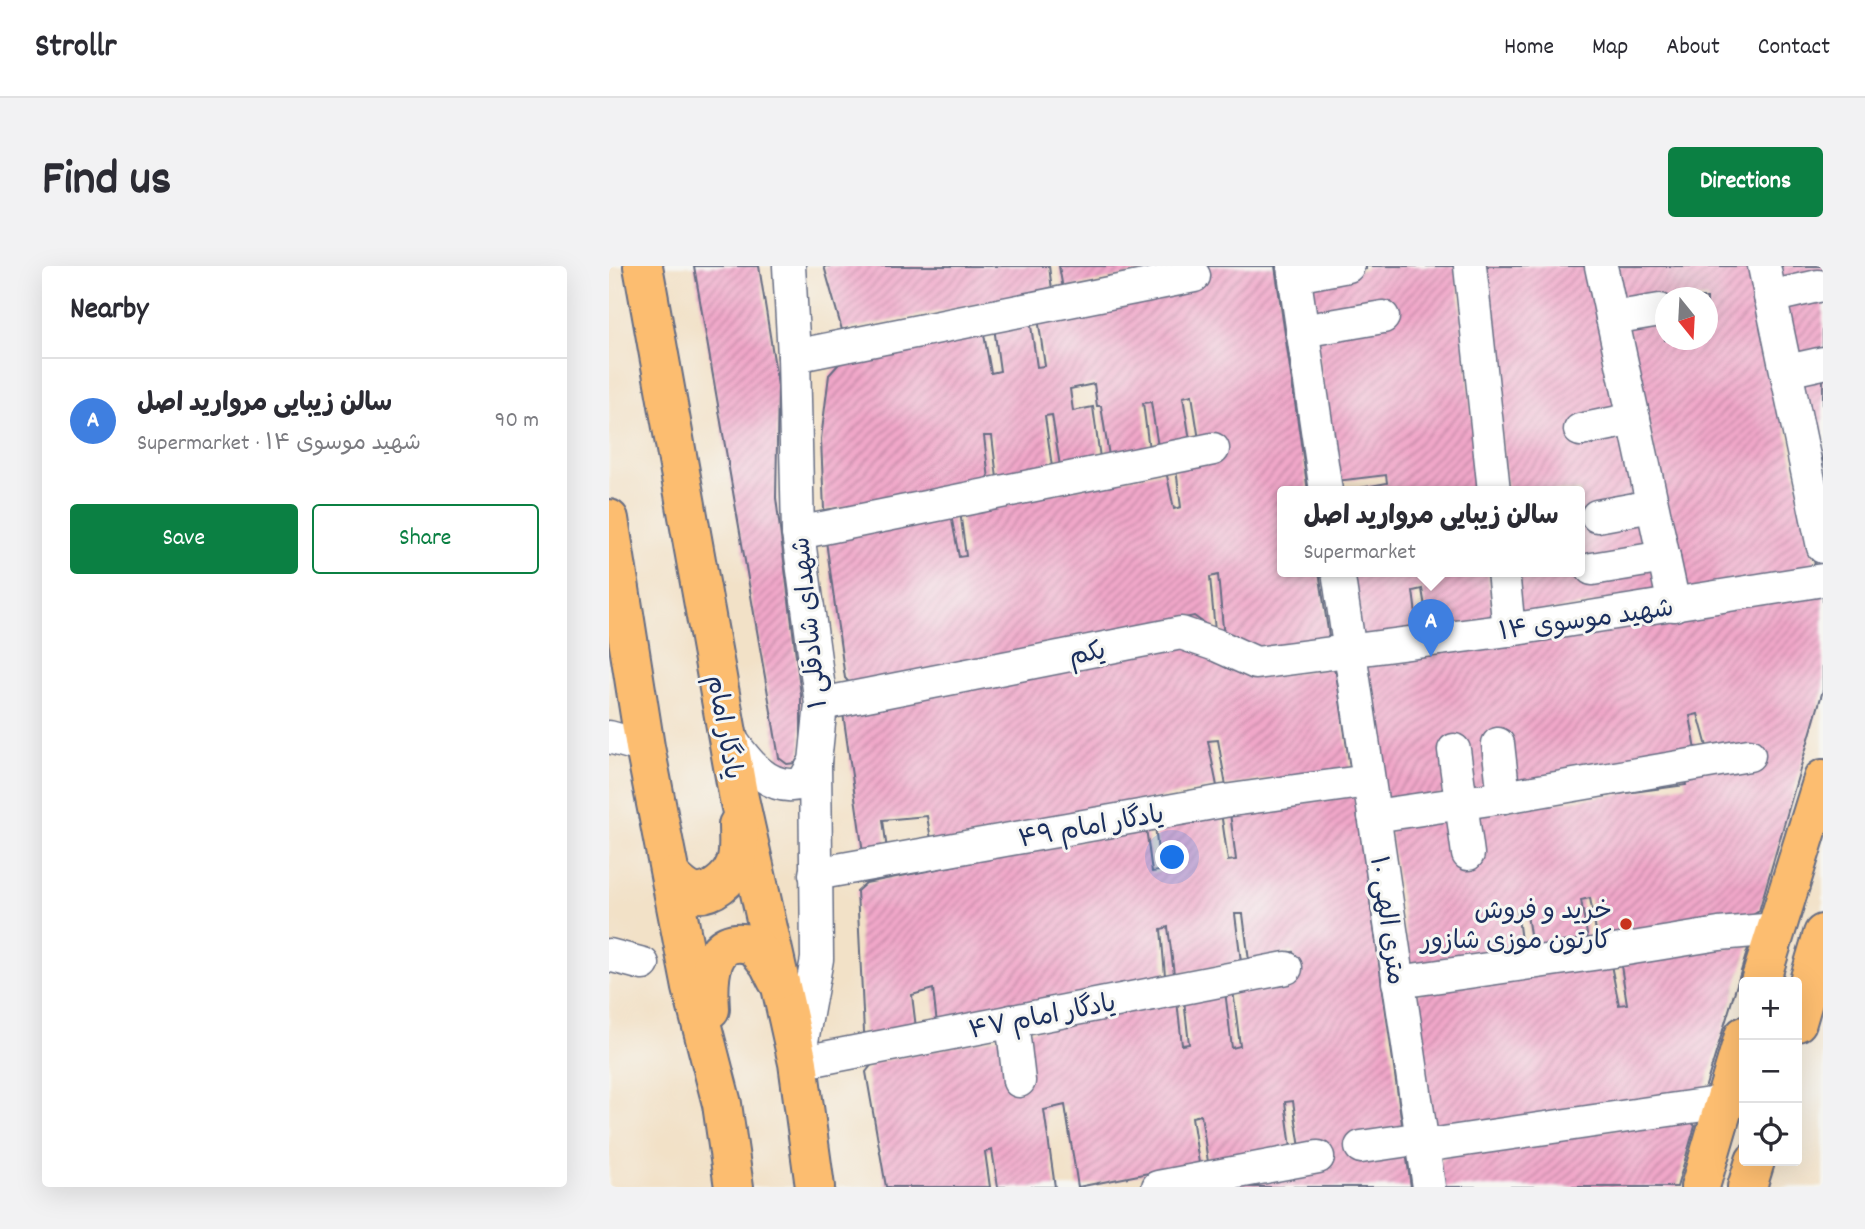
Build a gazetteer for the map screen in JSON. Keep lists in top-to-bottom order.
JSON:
{
  "streets": {
    "main road": ["یادگار امام"],
    "street": [
      "شهید موسوی ۱۴",
      "شهدای شادقلی ۱",
      "یکم",
      "یادگار امام ۴۹",
      "۱۰ متری الهی",
      "یادگار امام ۴۷"
    ]
  },
  "crossings": [
    ["شهید موسوی ۱۴", "یکم"],
    ["شهید موسوی ۱۴", "۱۰ متری الهی"],
    ["شهدای شادقلی ۱", "یکم"],
    ["شهدای شادقلی ۱", "یادگار امام"],
    ["شهدای شادقلی ۱", "یادگار امام ۴۹"],
    ["شهدای شادقلی ۱", "یادگار امام ۴۷"],
    ["یکم", "۱۰ متری الهی"],
    ["یادگار امام", "یادگار امام ۴۷"],
    ["یادگار امام ۴۹", "۱۰ متری الهی"]
  ],
  "places": ["خرید و فروش کارتون موزی شازور"],
  "north": "bottom",
  "page": {
    "header": "Strollr",
    "nav": [
      "Home",
      "Map",
      "About",
      "Contact"
    ],
    "title": "Find us",
    "buttons": [
      "Directions",
      ["Save", "Share"]
    ],
    "heading": "Nearby",
    "list": [
      {
        "mark": "A",
        "name": "سالن زیبایی مروارید اصل",
        "note": "Supermarket · شهید موسوی ۱۴",
        "value": "90 m"
      }
    ],
    "popup": ["سالن زیبایی مروارید اصل", "Supermarket"],
    "pins": "A",
    "map_buttons": ["+", "−"]
  }
}
